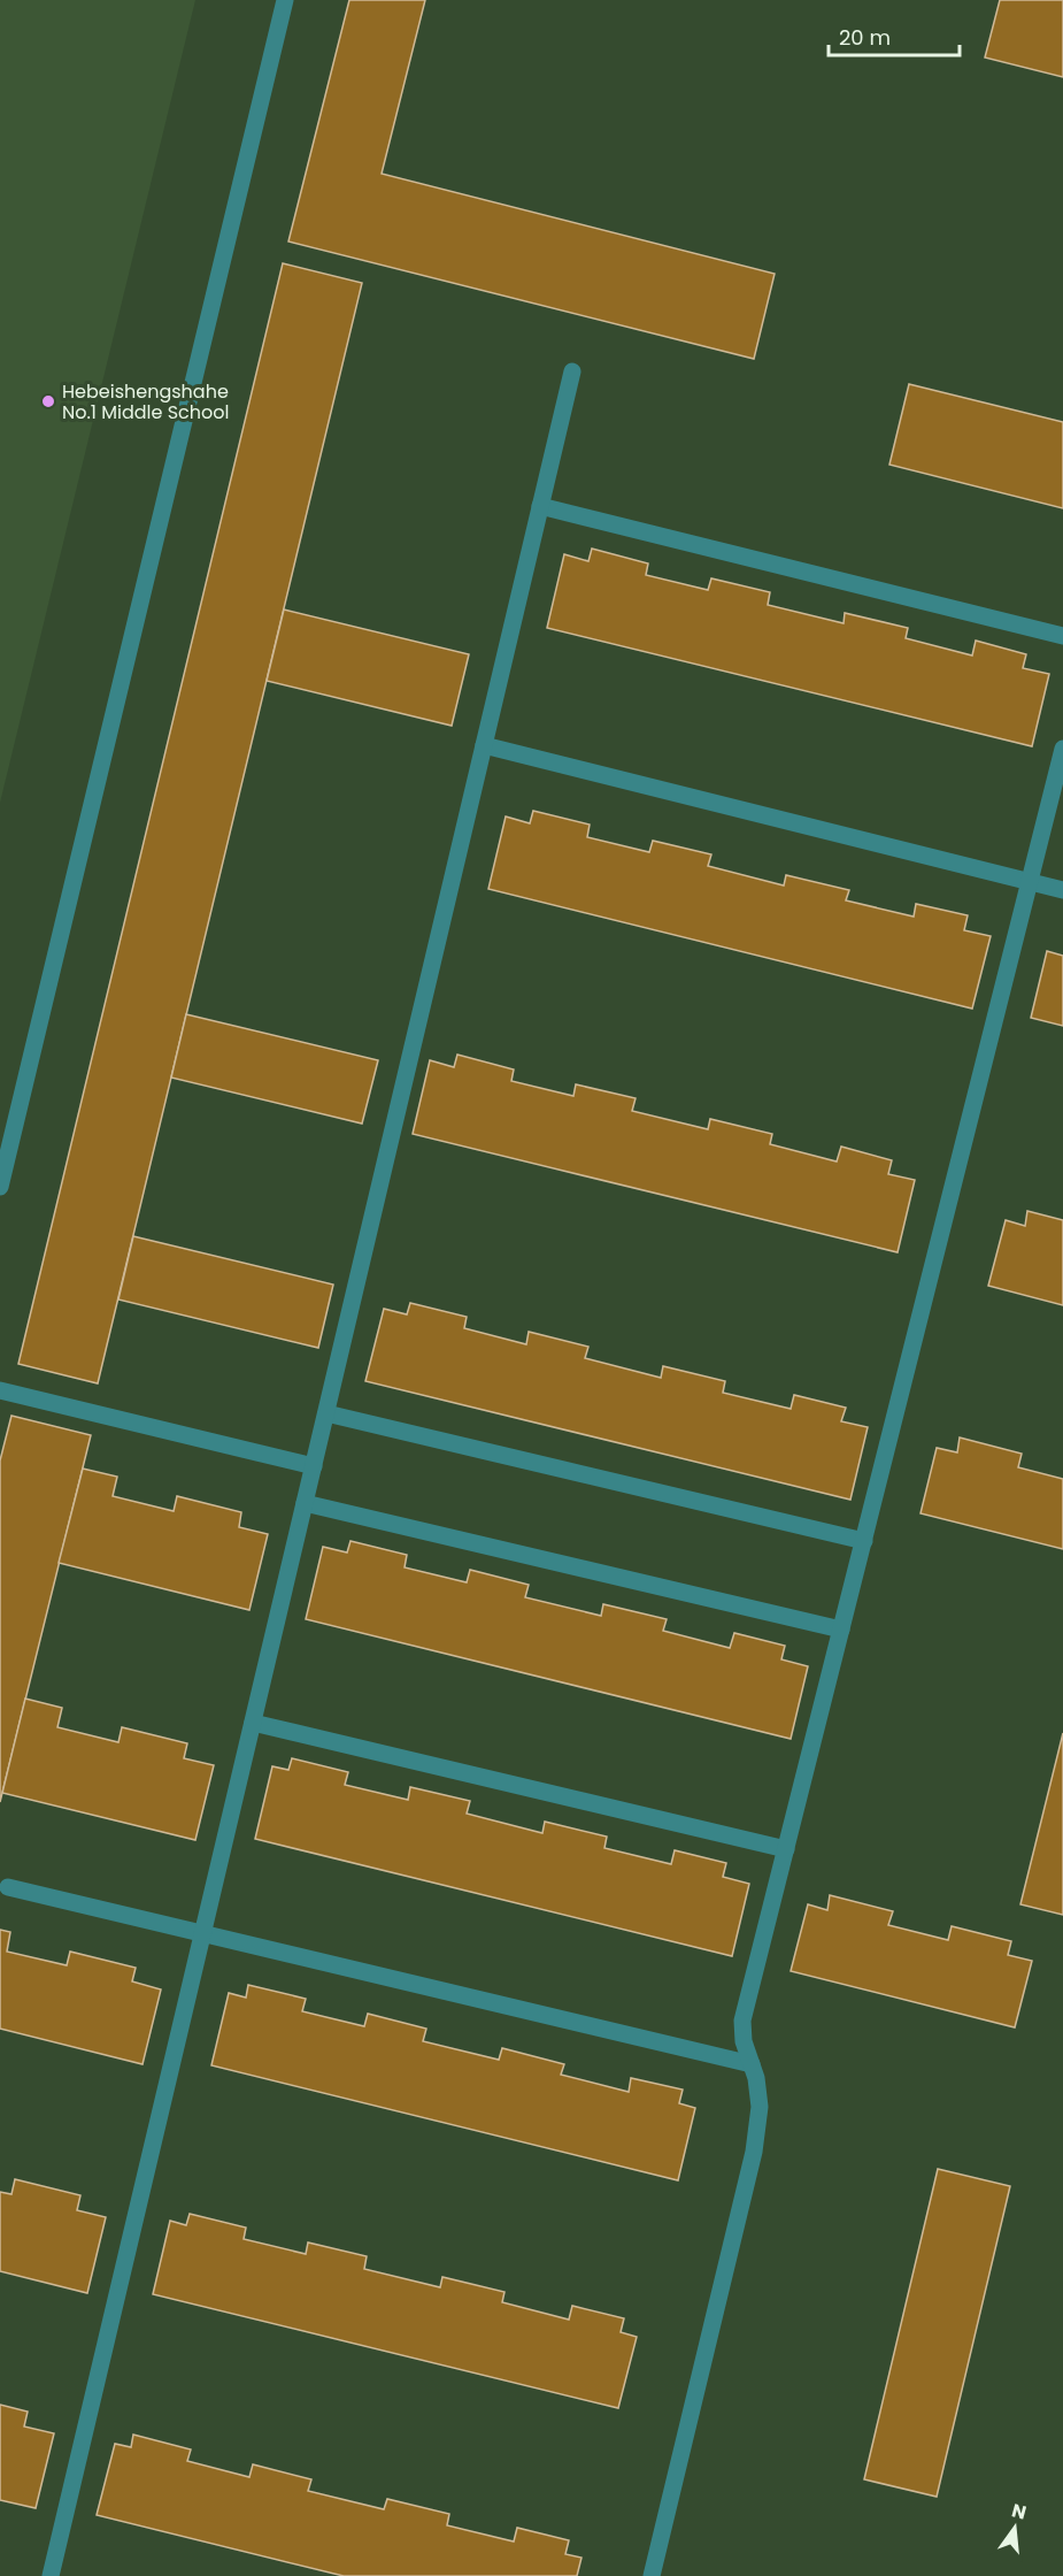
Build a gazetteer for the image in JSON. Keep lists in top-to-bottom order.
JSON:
{
  "places": ["Hebeishengshahe No.1 Middle School"],
  "scale_bar": "20 m",
  "north": "top"
}
